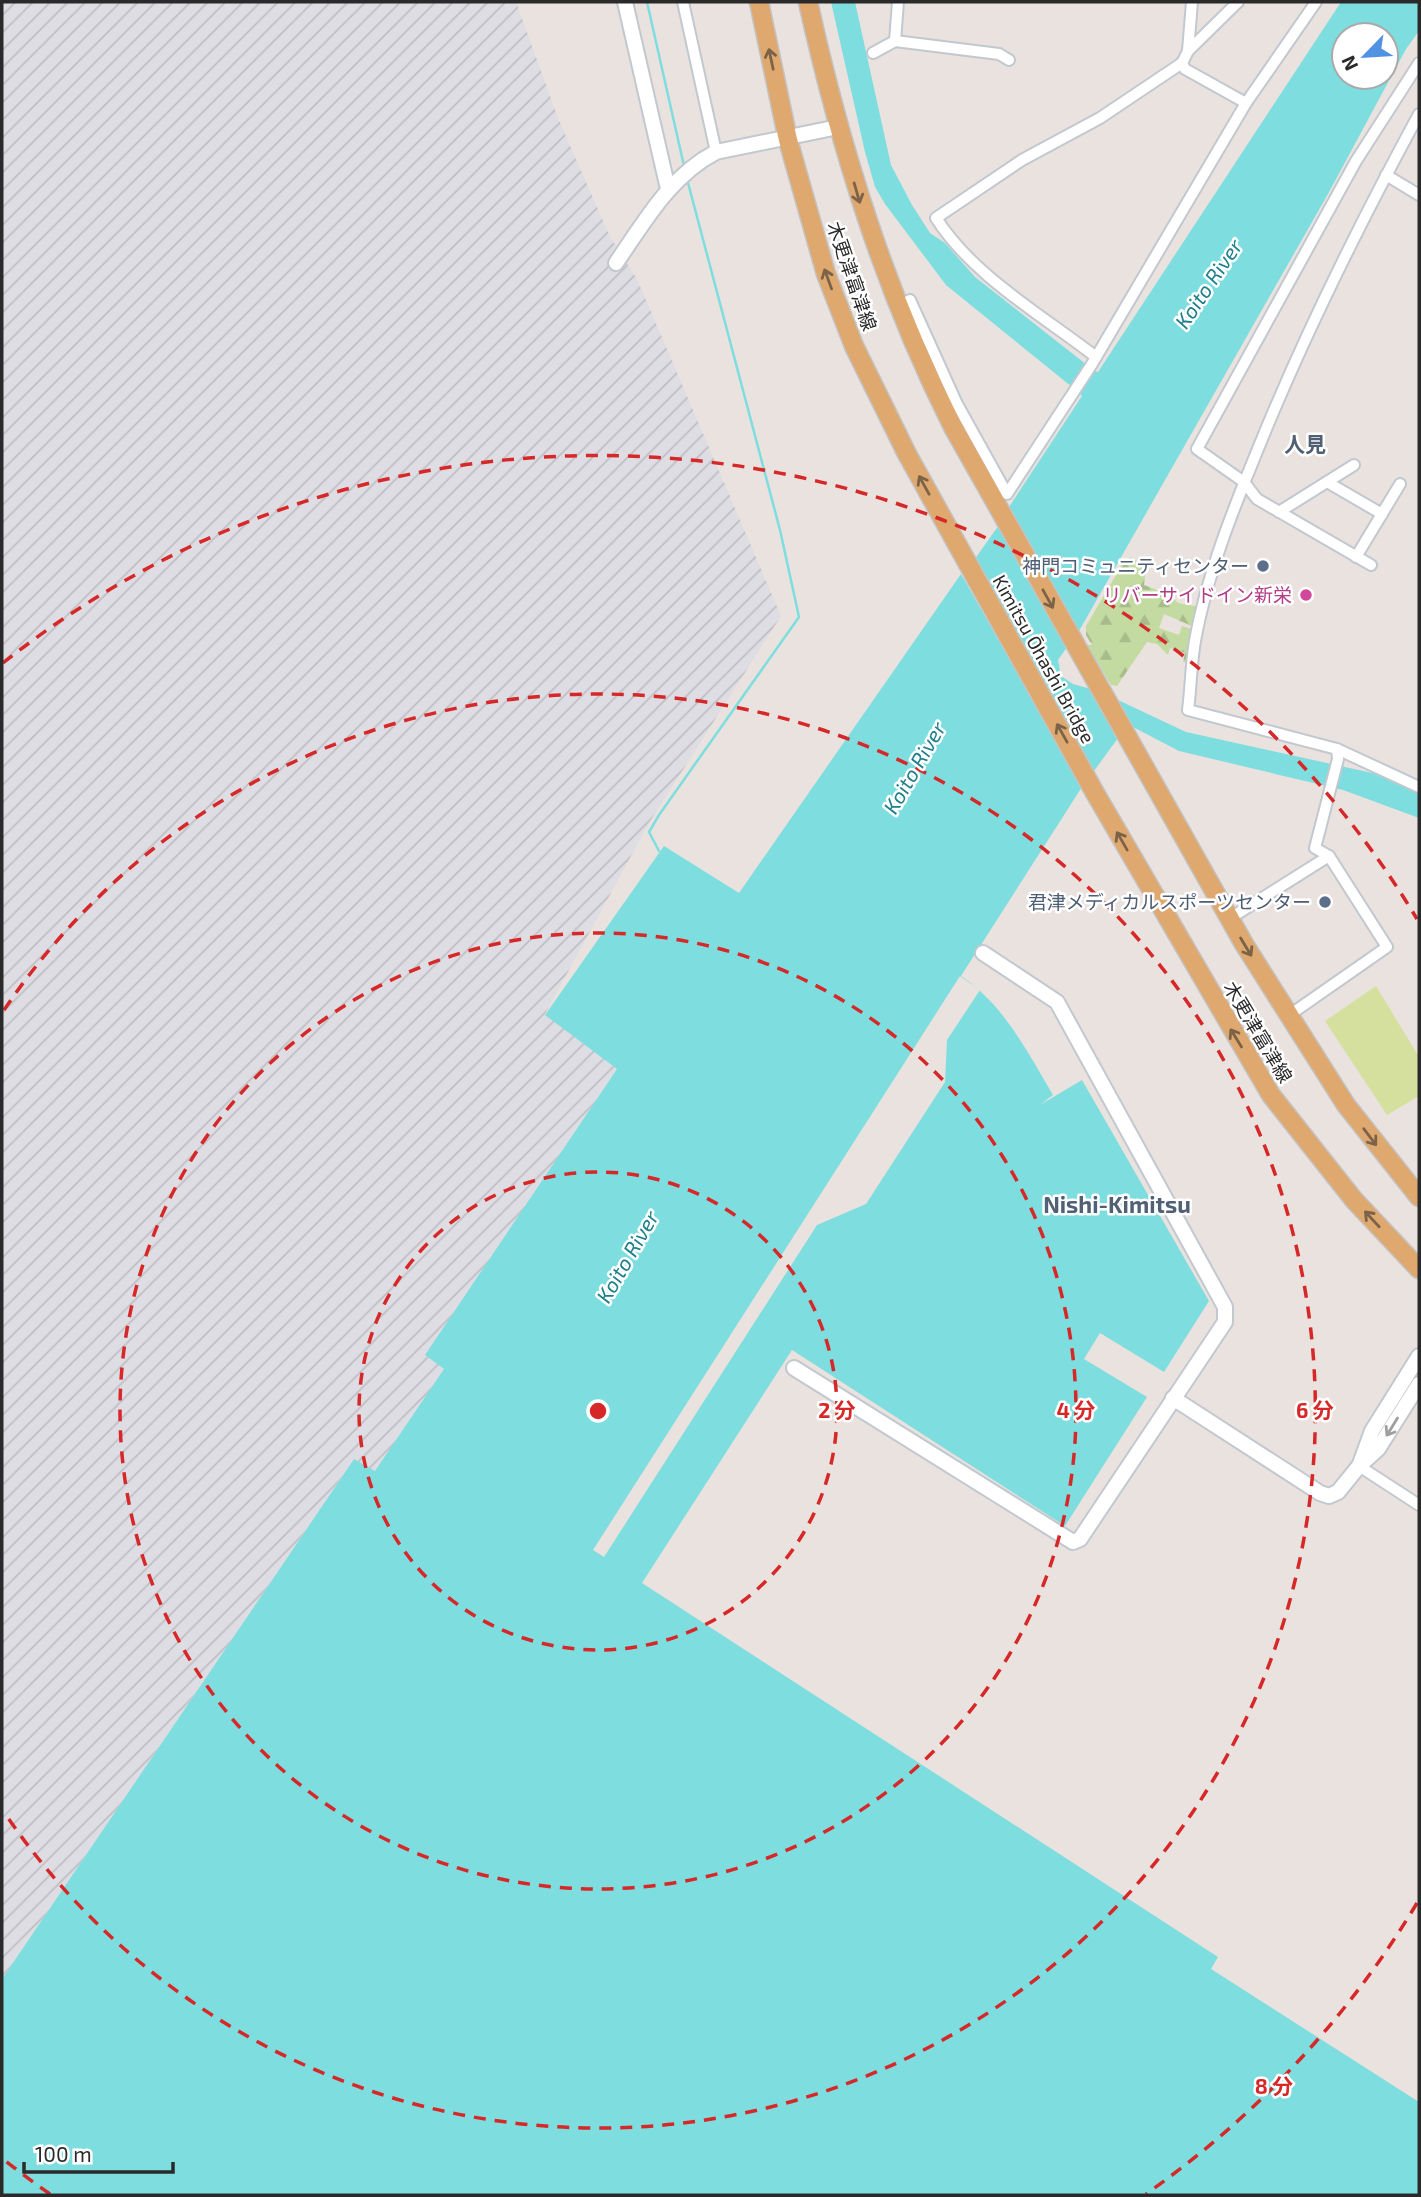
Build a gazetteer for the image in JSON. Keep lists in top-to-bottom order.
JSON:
{
  "streets": {
    "main road": ["木更津富津線", "Kimitsu Ōhashi Bridge"]
  },
  "crossings": [
    ["木更津富津線", "Kimitsu Ōhashi Bridge"]
  ],
  "districts": ["人見", "Nishi-Kimitsu"],
  "water": ["Koito River"],
  "places": ["神門コミュニティセンター", "リバーサイドイン新栄", "君津メディカルスポーツセンター"],
  "scale_bar": "100 m",
  "north": "bottom left",
  "rings": [
    "2 分",
    "4 分",
    "6 分",
    "8 分"
  ]
}
